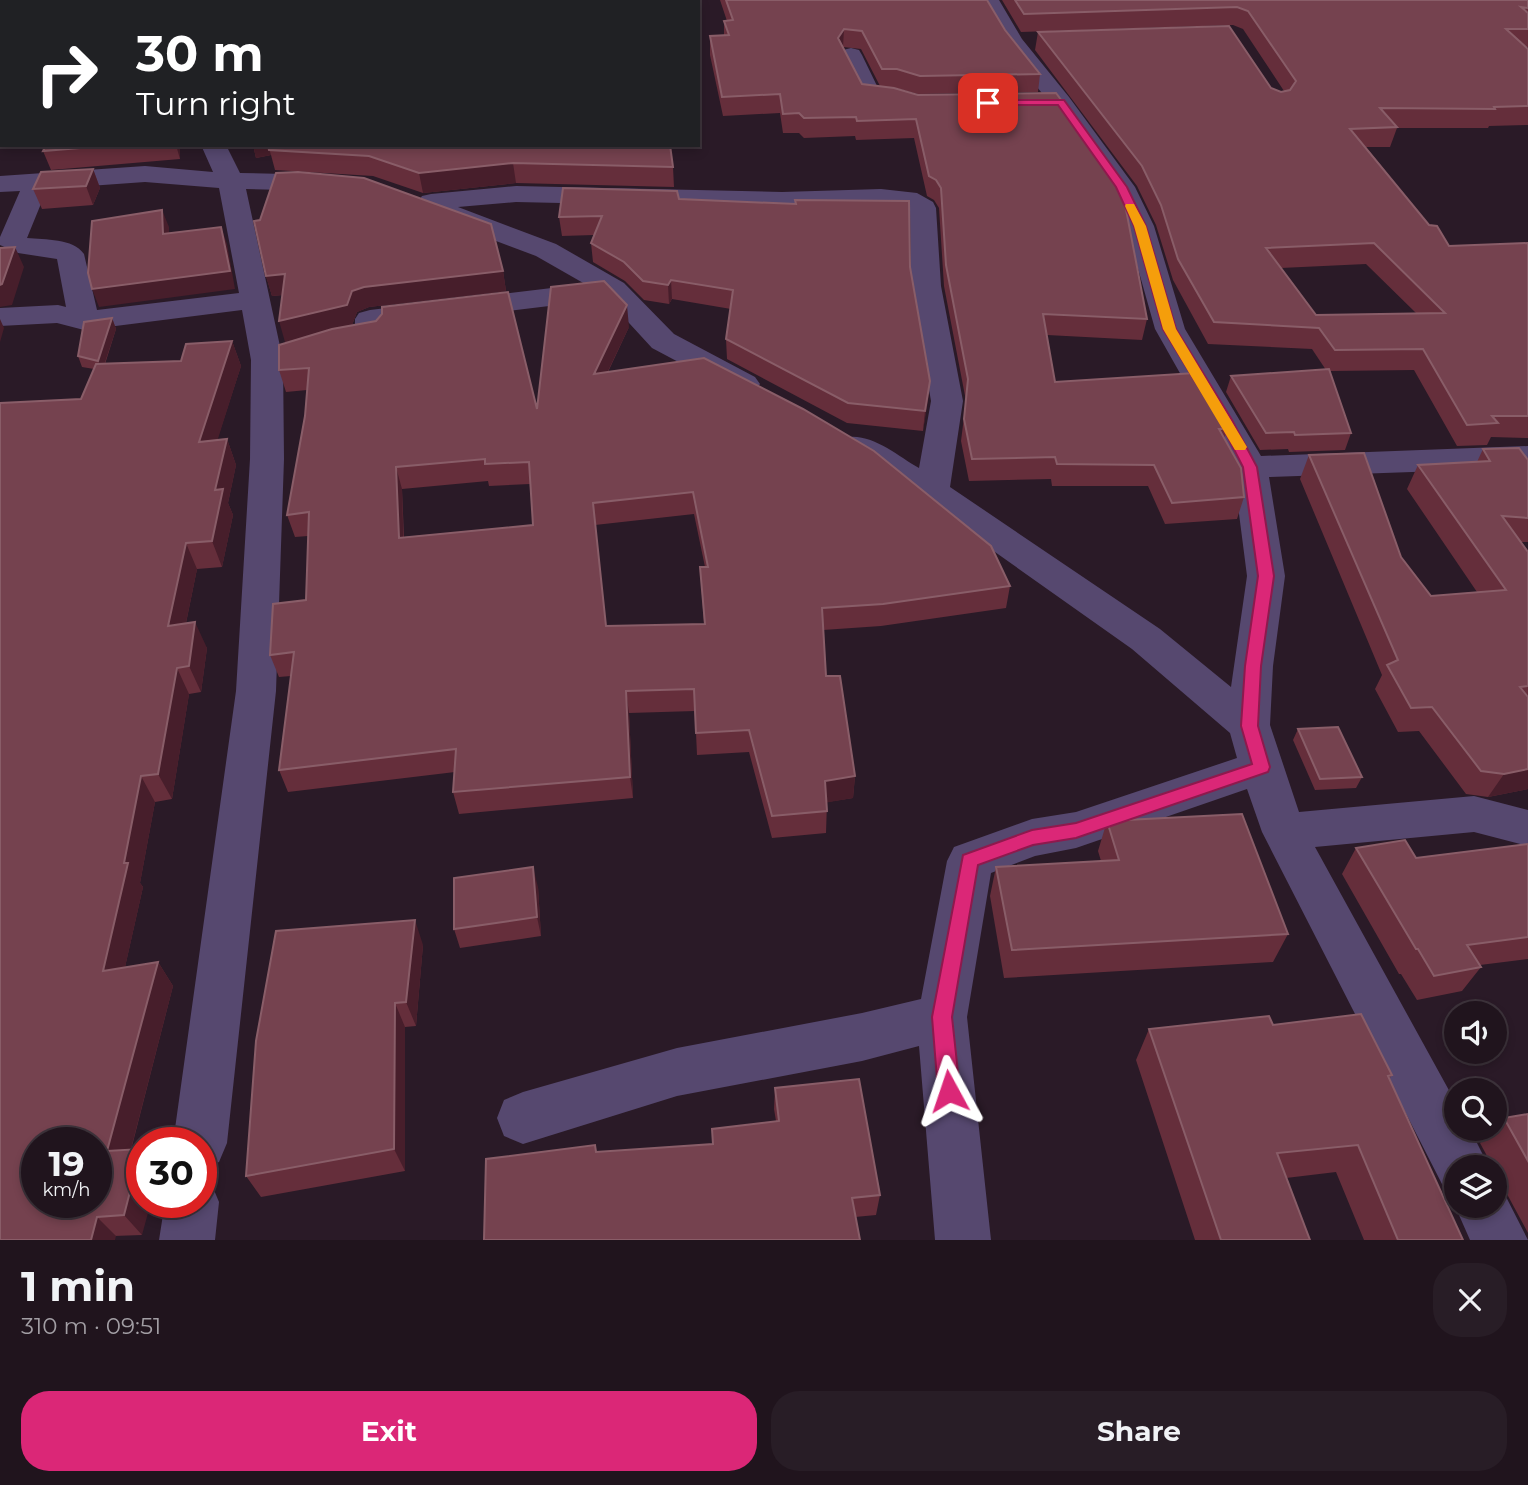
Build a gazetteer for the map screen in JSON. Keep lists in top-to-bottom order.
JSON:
{
  "page": {
    "turn": ["30 m", "Turn right"],
    "speed": "19 km/h",
    "limit": "30",
    "heading": ["1 min", "310 m · 09:51"],
    "buttons": ["Exit", "Share"]
  }
}
